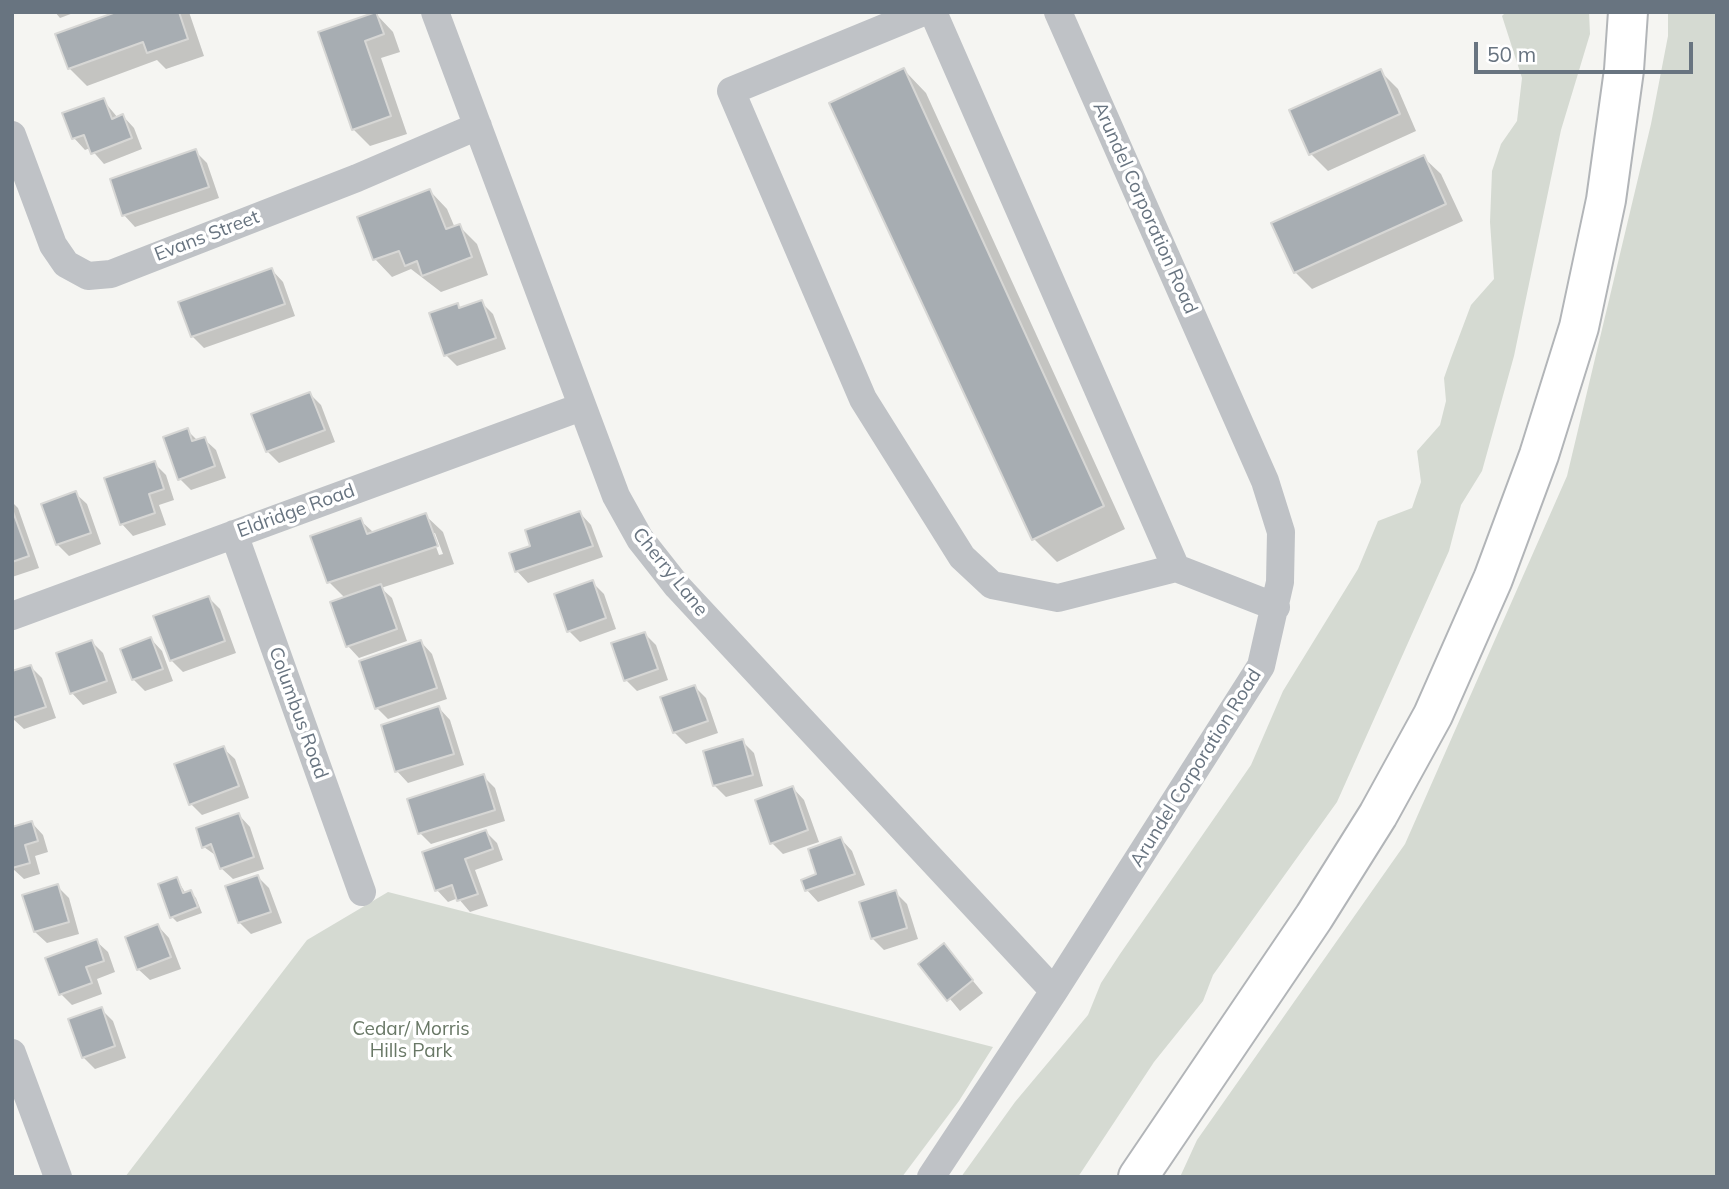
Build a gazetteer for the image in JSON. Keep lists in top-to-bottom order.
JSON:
{
  "streets": {
    "street": [
      "Arundel Corporation Road",
      "Evans Street",
      "Eldridge Road",
      "Cherry Lane",
      "Columbus Road"
    ]
  },
  "crossings": [
    ["Arundel Corporation Road", "Cherry Lane"],
    ["Evans Street", "Cherry Lane"],
    ["Eldridge Road", "Cherry Lane"],
    ["Eldridge Road", "Columbus Road"]
  ],
  "parks": ["Cedar/ Morris Hills Park"],
  "scale_bar": "50 m"
}
